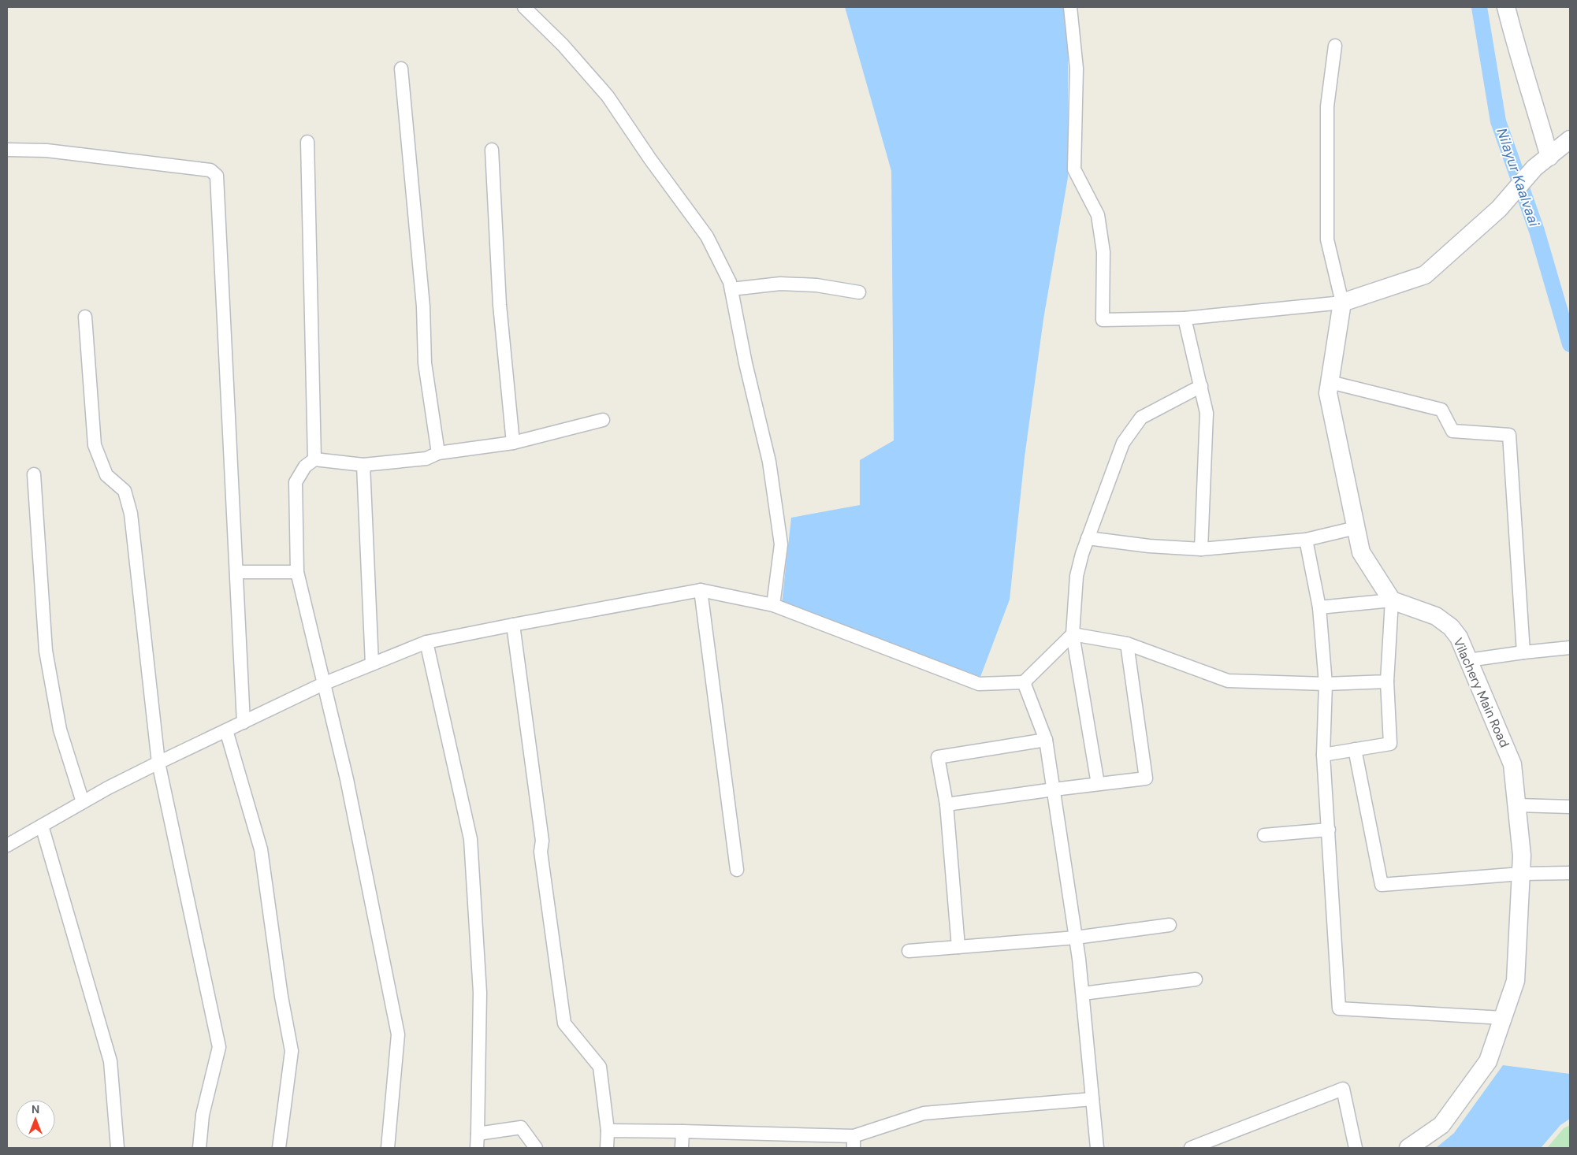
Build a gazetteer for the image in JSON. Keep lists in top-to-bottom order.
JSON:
{
  "streets": {
    "main road": ["Vilachery Main Road"]
  },
  "water": ["Nilayur Kaalvaai"],
  "north": "top"
}
